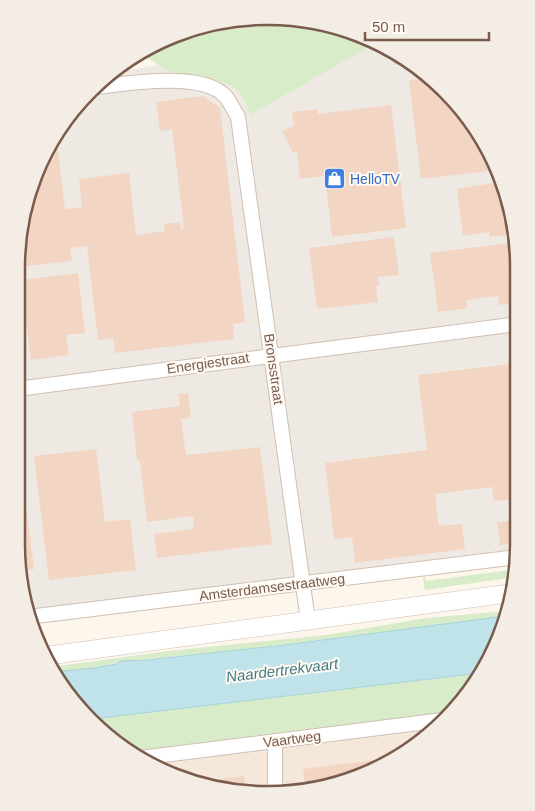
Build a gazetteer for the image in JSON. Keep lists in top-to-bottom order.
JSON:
{
  "streets": {
    "street": [
      "Energiestraat",
      "Bronsstraat",
      "Amsterdamsestraatweg",
      "Vaartweg"
    ]
  },
  "crossings": [
    ["Energiestraat", "Bronsstraat"],
    ["Bronsstraat", "Amsterdamsestraatweg"]
  ],
  "water": ["Naardertrekvaart"],
  "places": {
    "shop": ["HelloTV"]
  },
  "scale_bar": "50 m"
}
